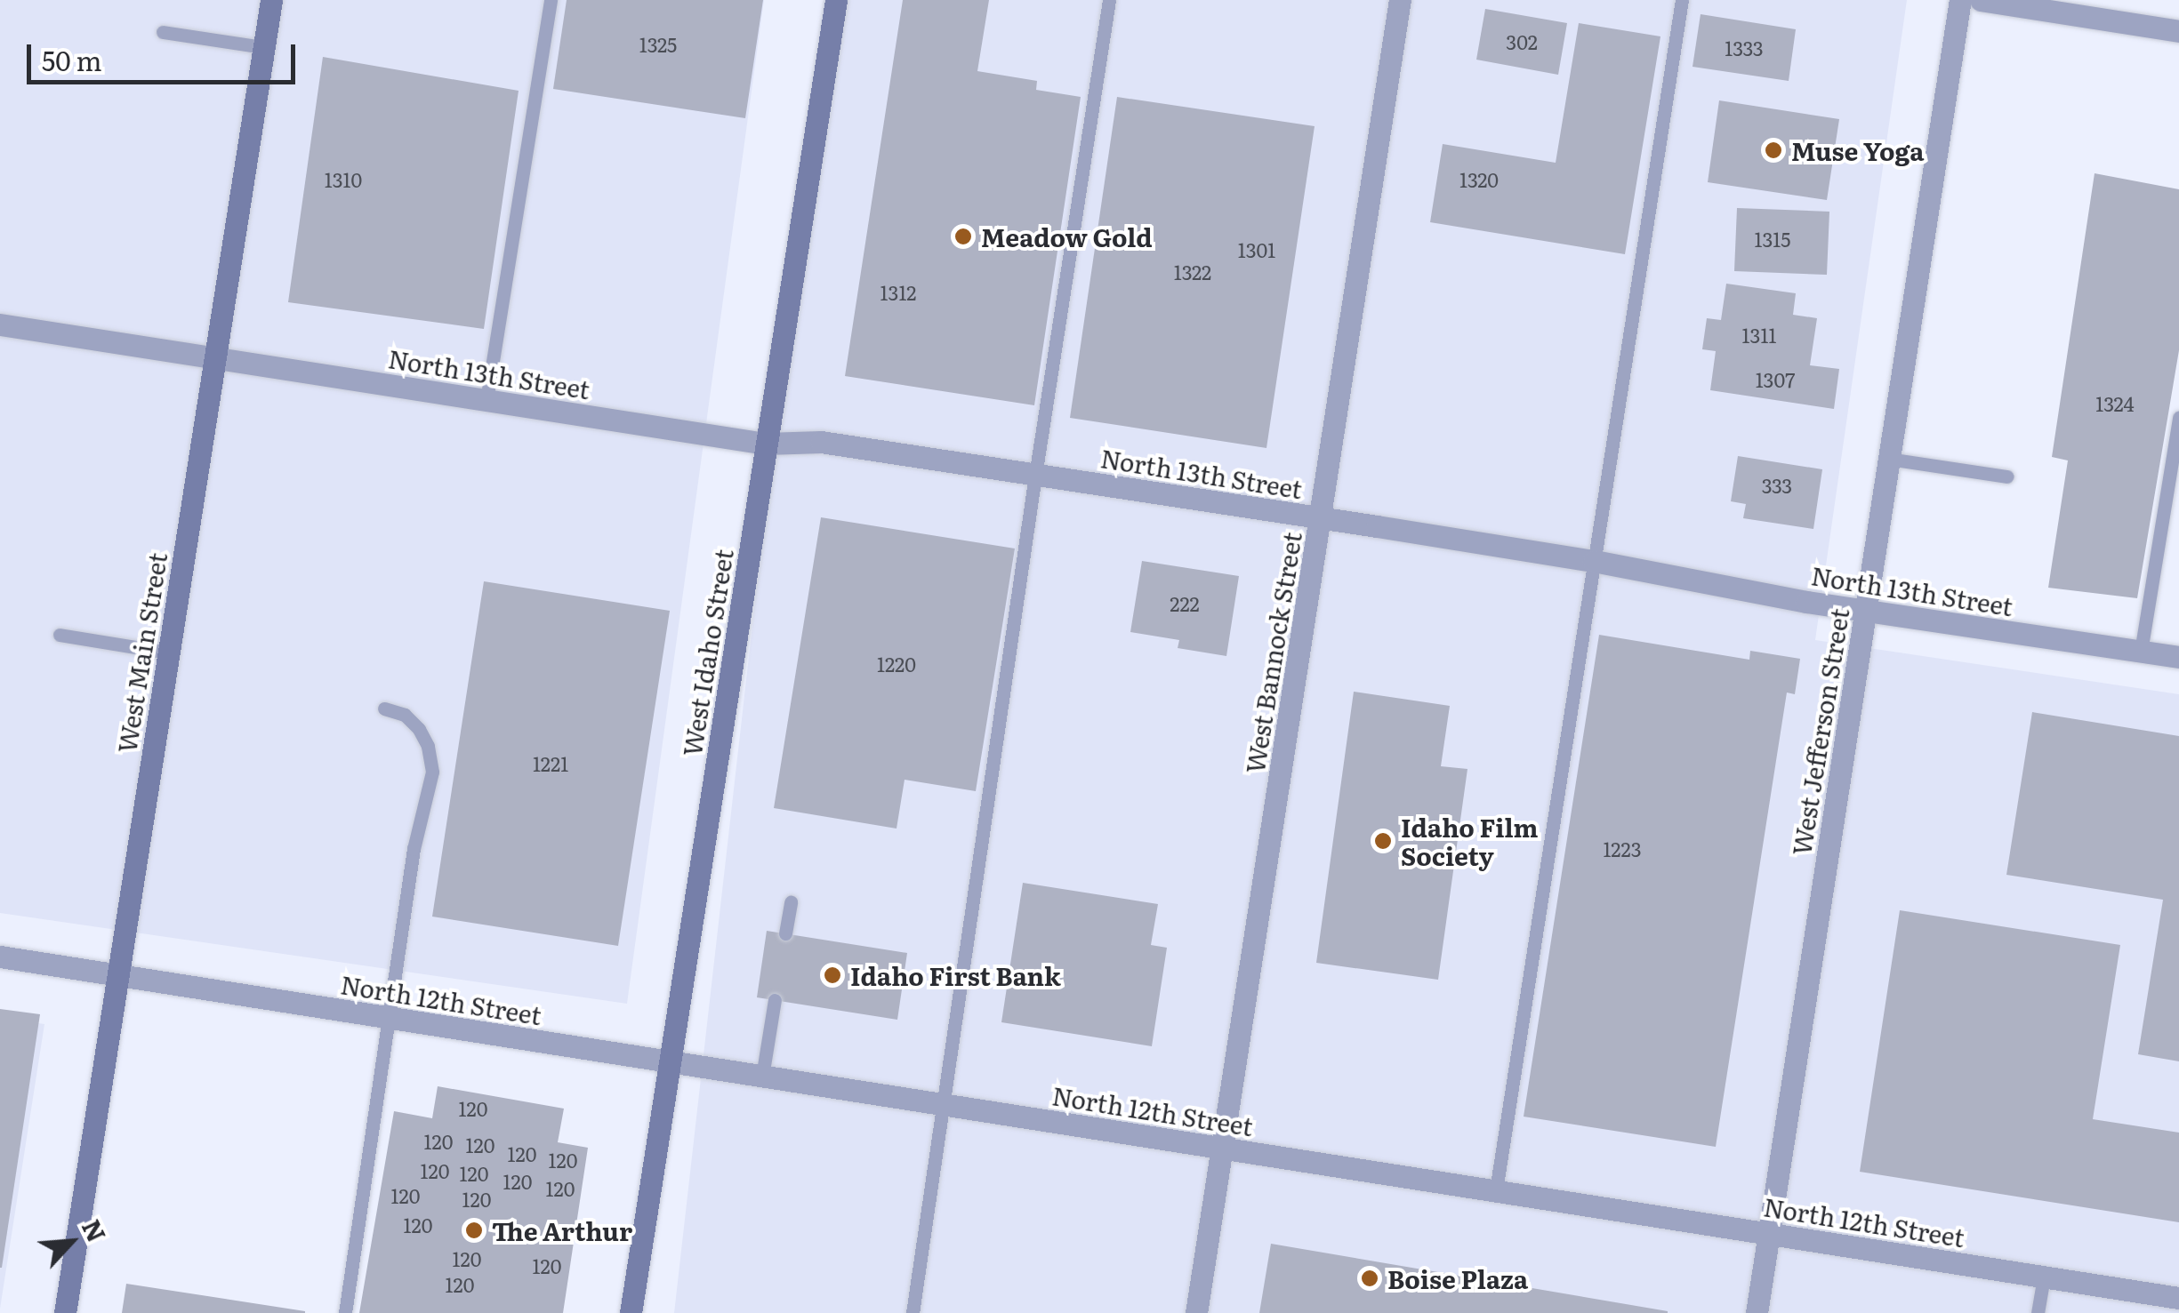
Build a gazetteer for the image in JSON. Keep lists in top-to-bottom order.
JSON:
{
  "streets": {
    "main road": ["West Main Street", "West Idaho Street"],
    "street": [
      "North 13th Street",
      "West Bannock Street",
      "West Jefferson Street",
      "North 12th Street"
    ]
  },
  "crossings": [
    ["North 13th Street", "West Main Street"],
    ["North 13th Street", "West Idaho Street"],
    ["North 13th Street", "West Bannock Street"],
    ["North 13th Street", "West Jefferson Street"],
    ["West Main Street", "North 12th Street"],
    ["West Idaho Street", "North 12th Street"],
    ["West Bannock Street", "North 12th Street"],
    ["West Jefferson Street", "North 12th Street"]
  ],
  "places": [
    "Muse Yoga",
    "Meadow Gold",
    "Idaho Film Society",
    "Idaho First Bank",
    "The Arthur",
    "Boise Plaza"
  ],
  "house_numbers": [
    "302",
    "1325",
    "1333",
    "1310",
    "1320",
    "1315",
    "1301",
    "1322",
    "1312",
    "1311",
    "1307",
    "1324",
    "333",
    "222",
    "1220",
    "1221",
    "1223",
    "120",
    "120",
    "120",
    "120",
    "120",
    "120",
    "120",
    "120",
    "120",
    "120",
    "120",
    "120",
    "120",
    "120",
    "120"
  ],
  "scale_bar": "50 m",
  "north": "top right"
}
